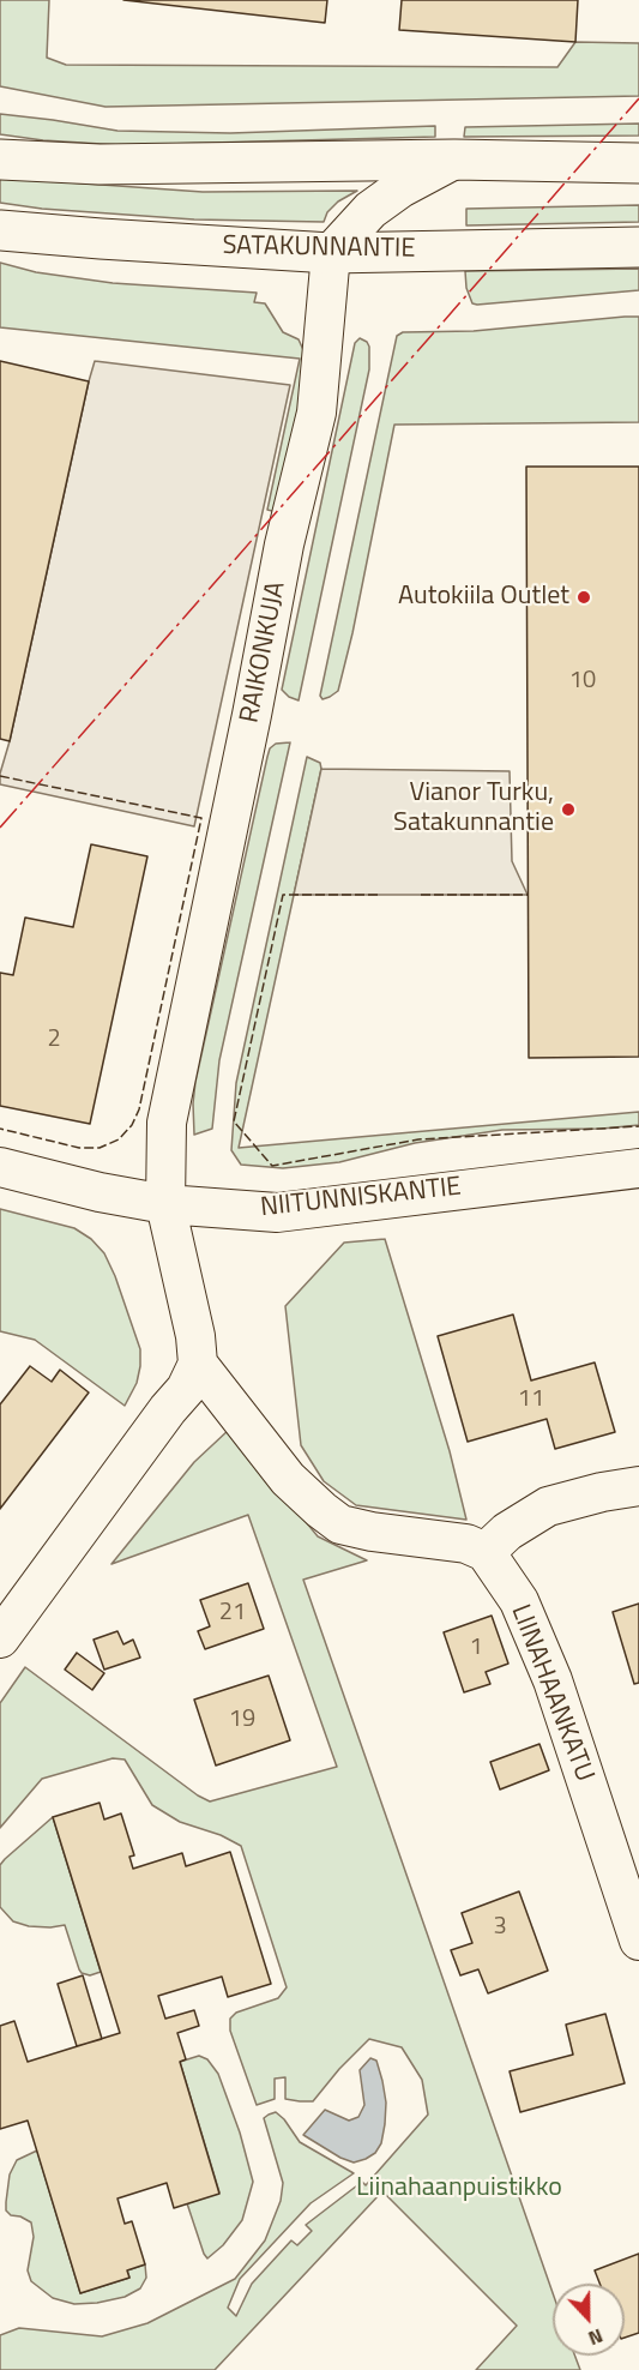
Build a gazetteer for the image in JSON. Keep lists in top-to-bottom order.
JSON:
{
  "streets": {
    "main road": ["SATAKUNNANTIE"],
    "street": ["RAIKONKUJA", "NIITUNNISKANTIE", "LIINAHAANKATU"]
  },
  "crossings": [
    ["SATAKUNNANTIE", "RAIKONKUJA"],
    ["RAIKONKUJA", "NIITUNNISKANTIE"]
  ],
  "parks": ["Liinahaanpuistikko"],
  "places": ["Autokiila Outlet", "Vianor Turku, Satakunnantie"],
  "house_numbers": [
    "10",
    "2",
    "11",
    "21",
    "1",
    "19",
    "3"
  ],
  "north": "bottom"
}
